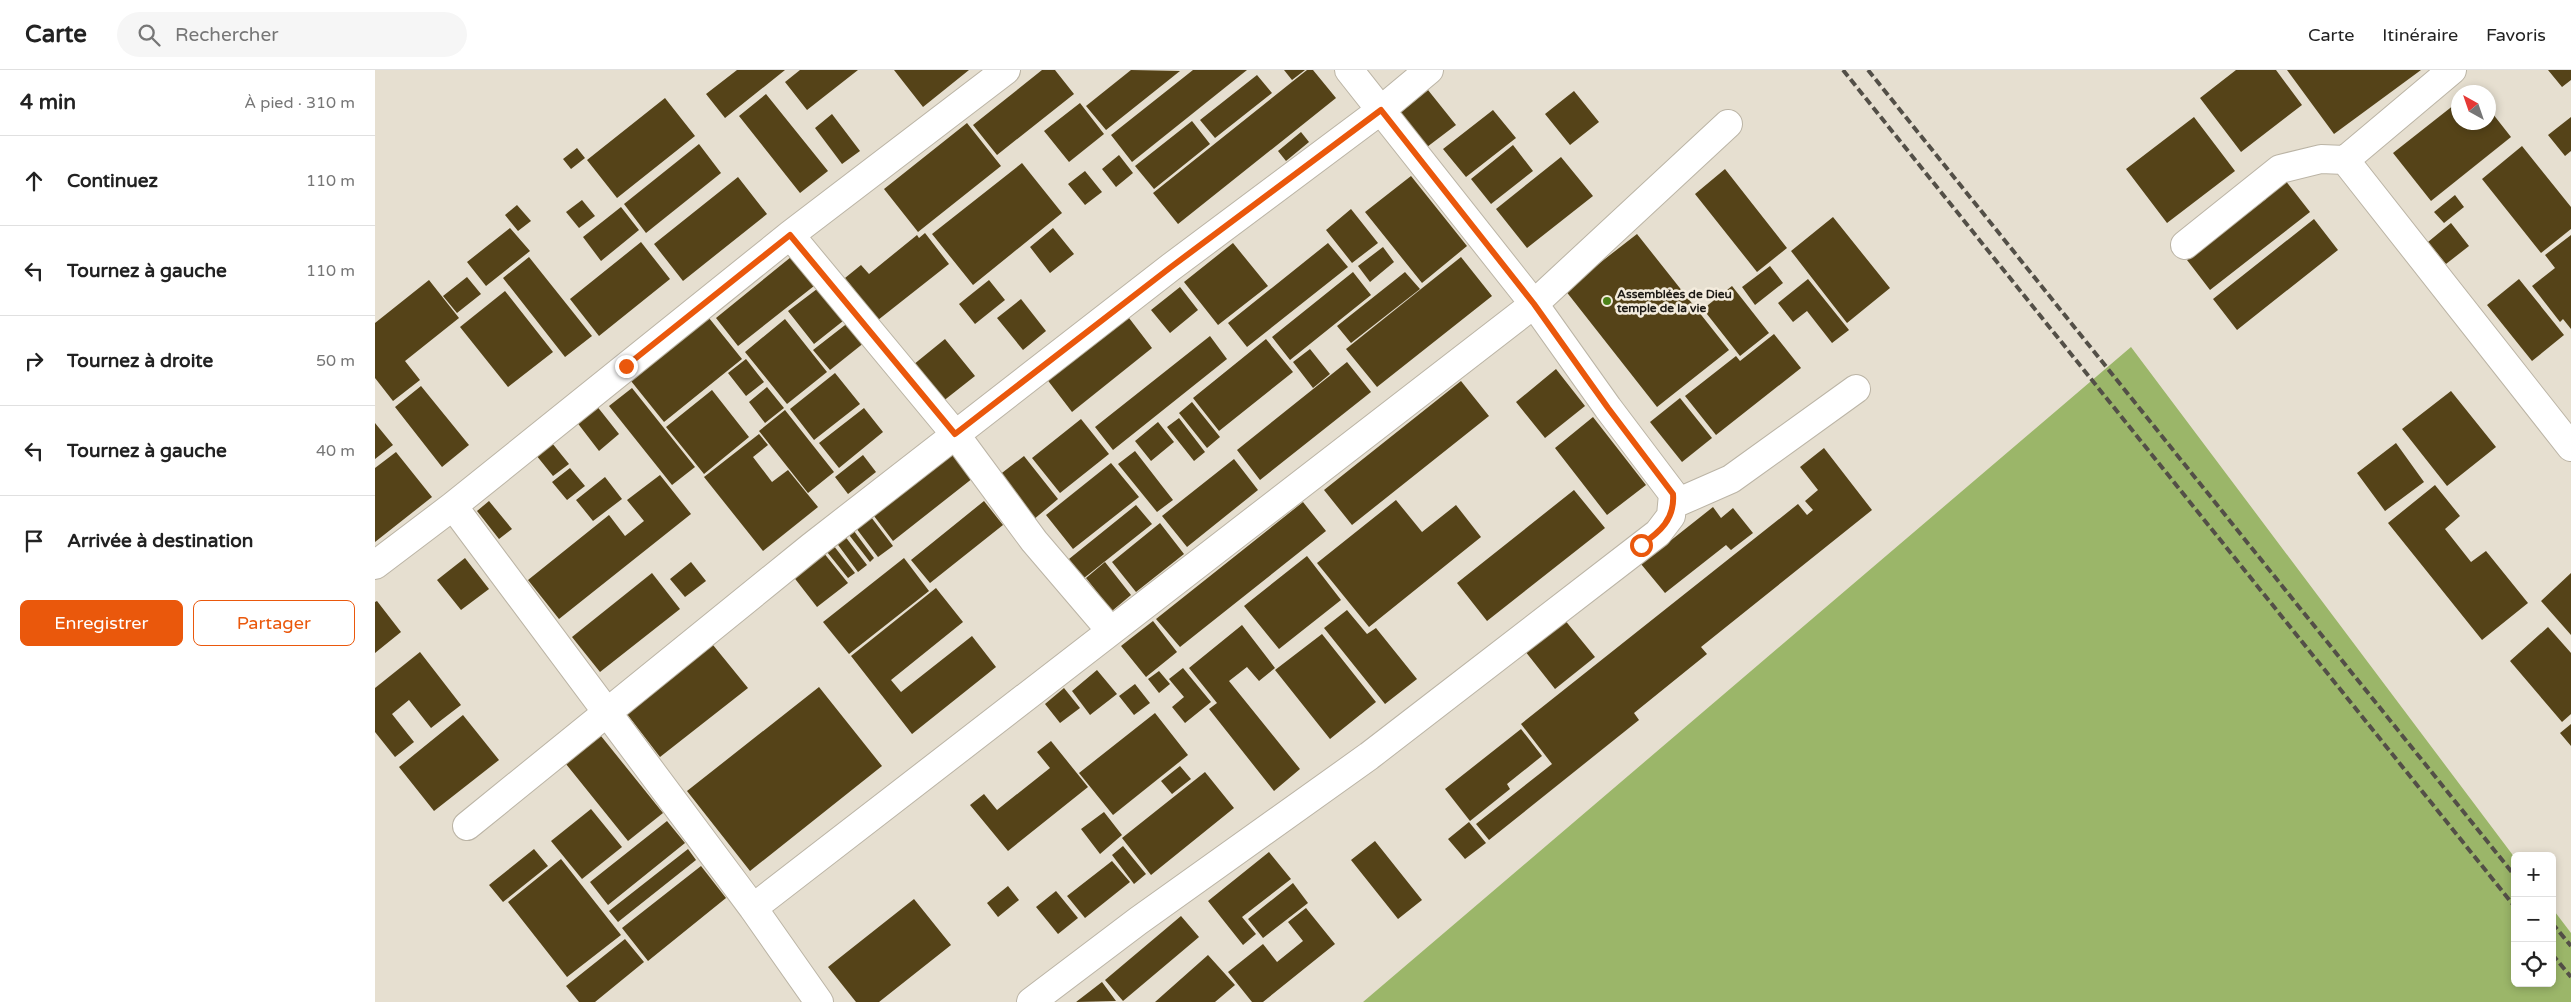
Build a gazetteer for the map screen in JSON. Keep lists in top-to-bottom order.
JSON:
{
  "places": ["Assemblées de Dieu temple de la vie"],
  "north": "top left",
  "page": {
    "header": "Carte",
    "search": "Rechercher",
    "nav": ["Carte", "Itinéraire", "Favoris"],
    "heading": ["4 min", "À pied · 310 m"],
    "list": [
      ["Continuez", "110 m"],
      ["Tournez à gauche", "110 m"],
      ["Tournez à droite", "50 m"],
      ["Tournez à gauche", "40 m"],
      "Arrivée à destination"
    ],
    "buttons": ["Enregistrer", "Partager"],
    "map_buttons": ["+", "−"]
  }
}
